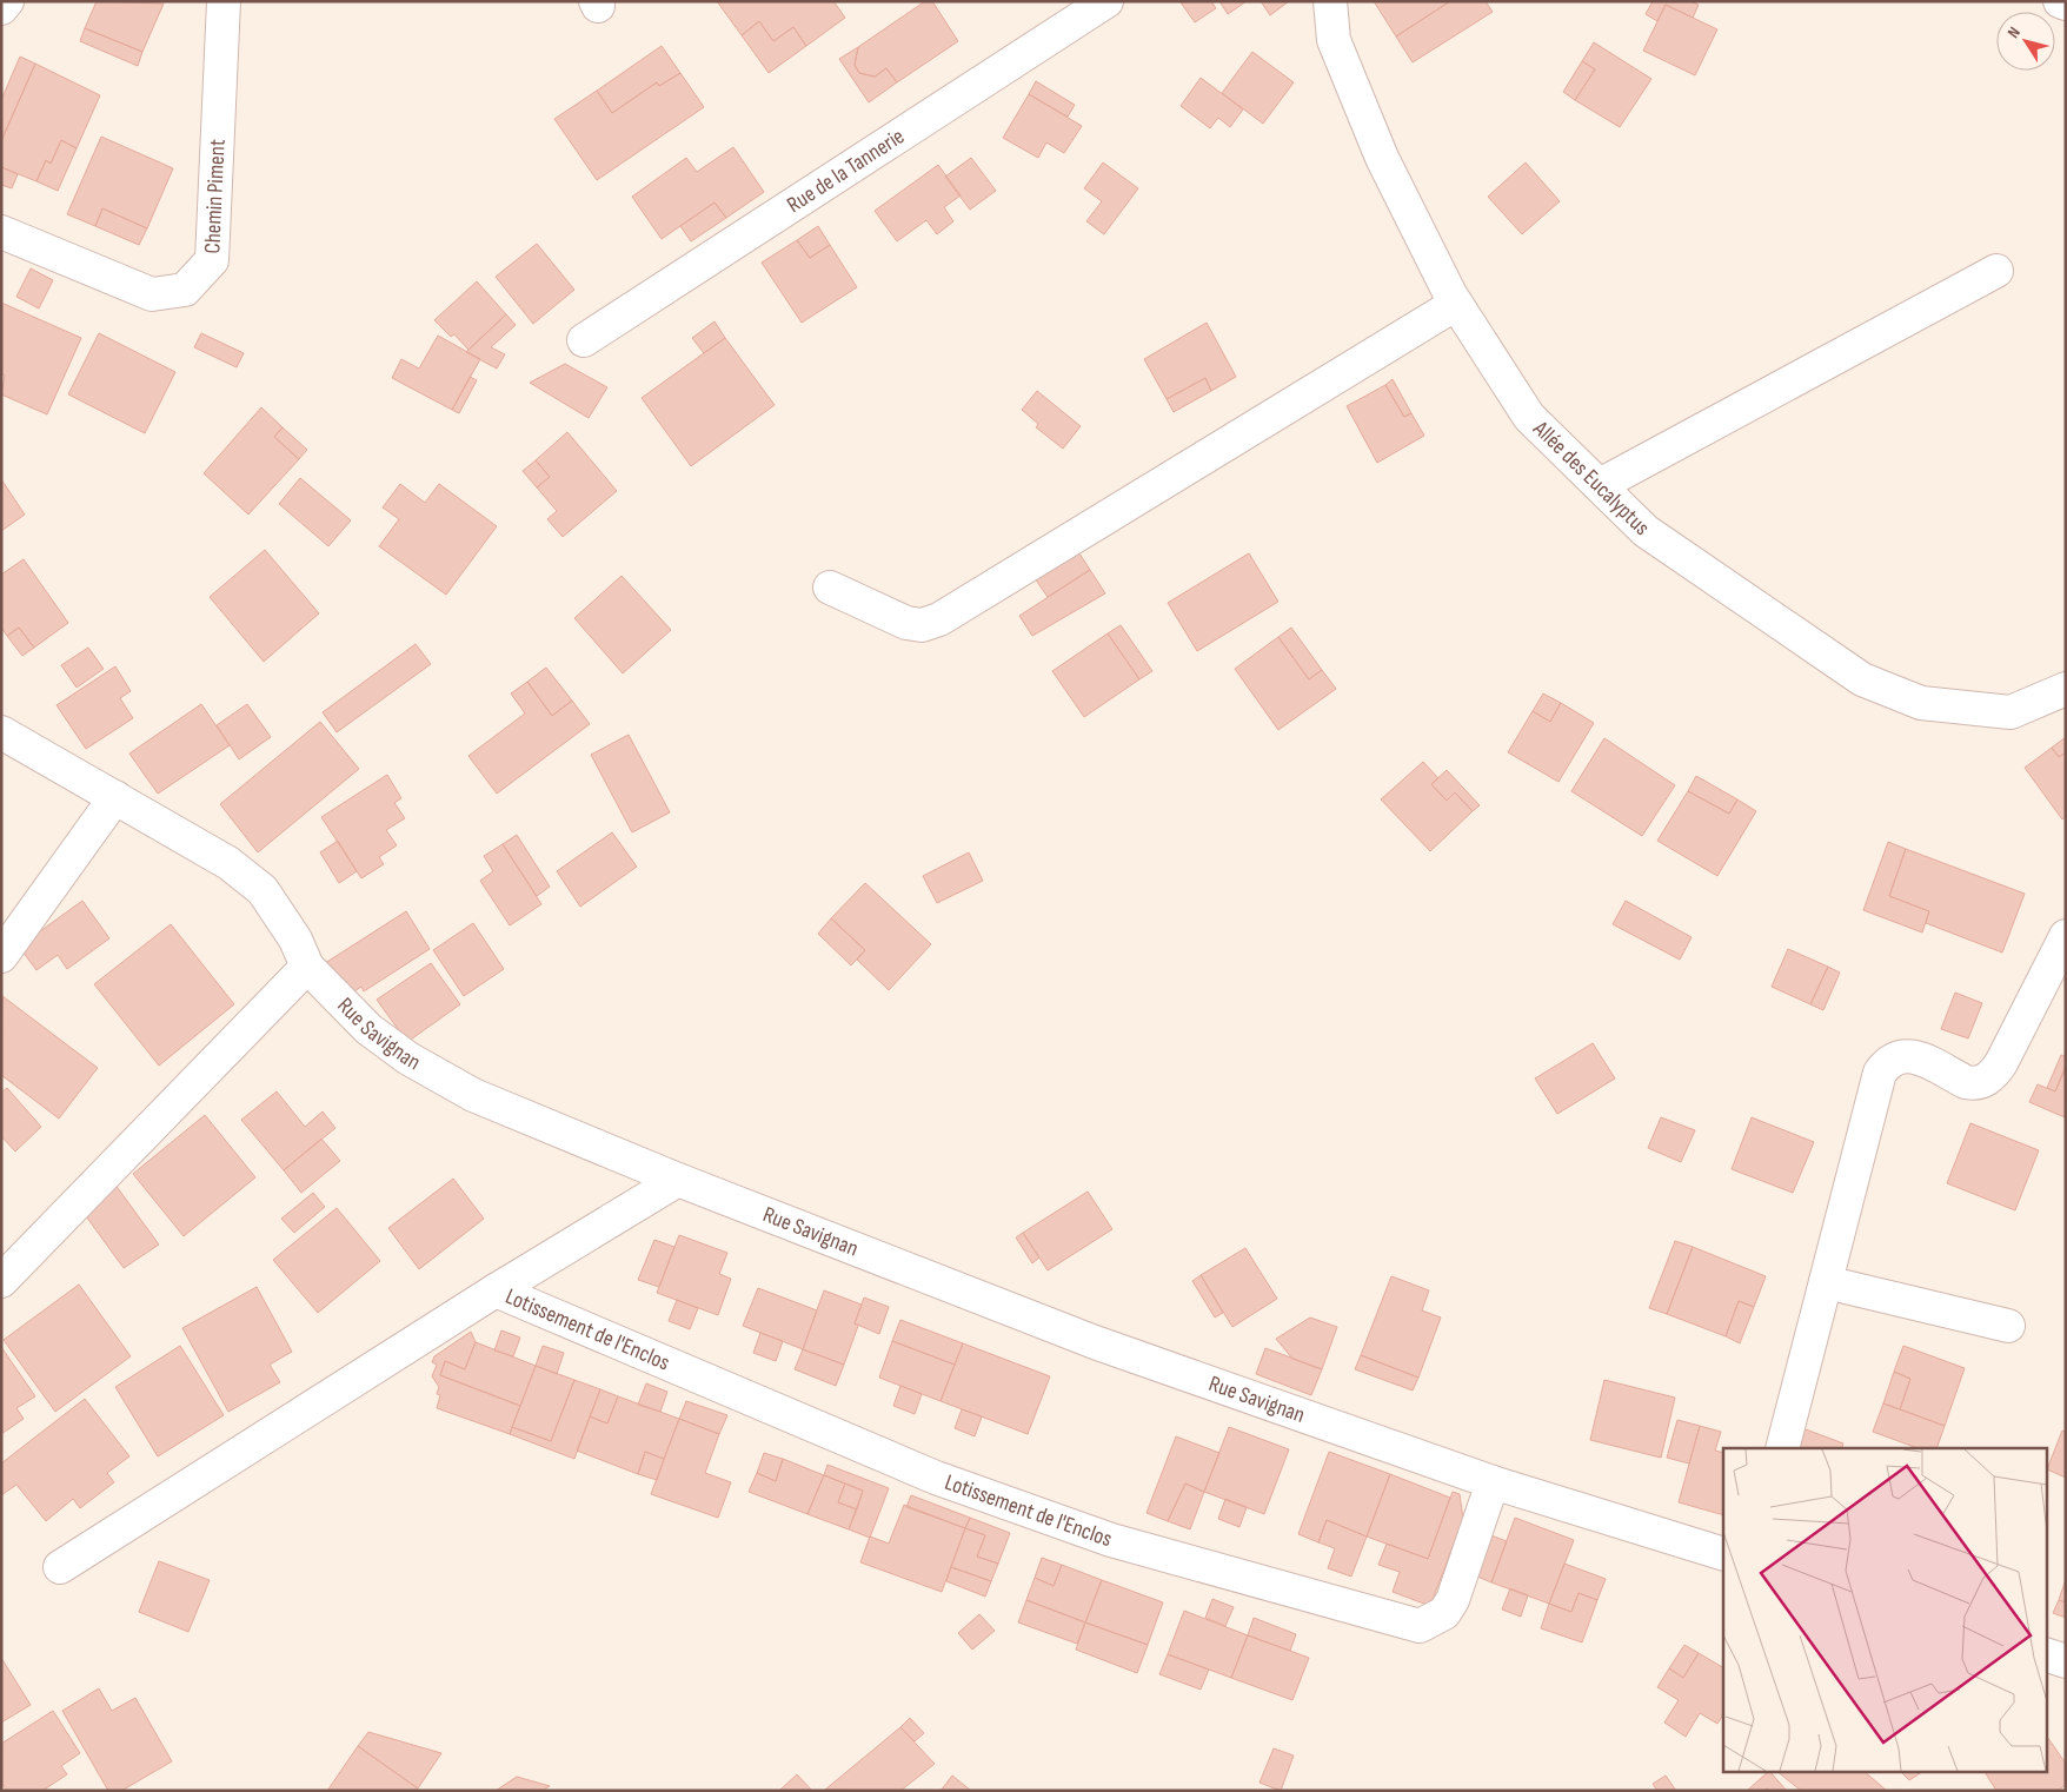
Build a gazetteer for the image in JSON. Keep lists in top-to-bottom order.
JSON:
{
  "streets": {
    "street": [
      "Rue de la Tannerie",
      "Chemin Piment",
      "Allée des Eucalyptus",
      "Rue Savignan",
      "Lotissement de l'Enclos"
    ]
  },
  "crossings": [
    ["Rue Savignan", "Lotissement de l'Enclos"]
  ],
  "north": "top left"
}
